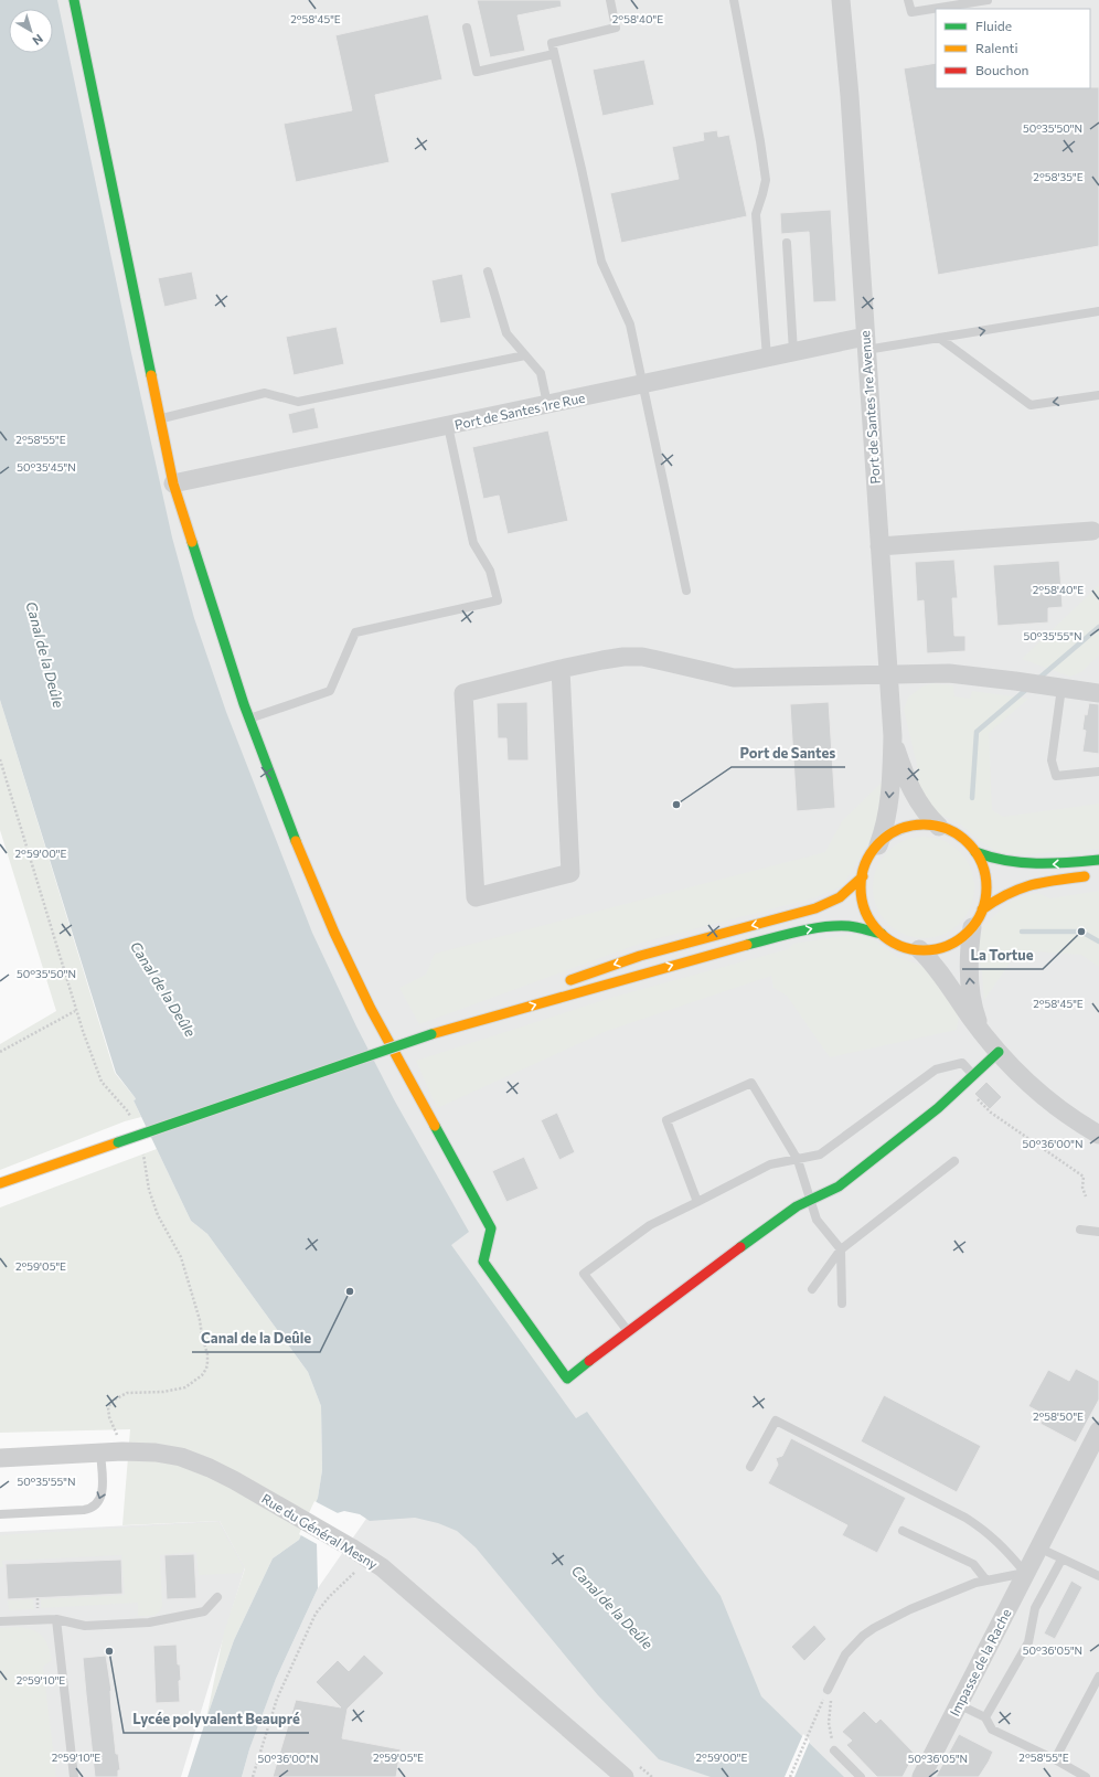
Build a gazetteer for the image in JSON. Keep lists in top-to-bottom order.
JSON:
{
  "streets": {
    "street": [
      "Port de Santes 1re Avenue",
      "Port de Santes 1re Rue",
      "Rue du Général Mesny",
      "Impasse de la Rache"
    ]
  },
  "crossings": [
    ["Port de Santes 1re Avenue", "Port de Santes 1re Rue"]
  ],
  "water": ["Canal de la Deûle"],
  "places": [
    "Port de Santes",
    "La Tortue",
    "Canal de la Deûle",
    "Lycée polyvalent Beaupré"
  ],
  "legend": ["Fluide", "Ralenti", "Bouchon"],
  "north": "bottom right",
  "coordinates": [
    "2°58'45\"E",
    "2°58'40\"E",
    "50°35'50\"N",
    "2°58'35\"E",
    "2°58'55\"E",
    "50°35'45\"N",
    "50°35'55\"N",
    "2°59'00\"E",
    "50°36'00\"N",
    "2°59'05\"E",
    "2°58'50\"E",
    "50°36'05\"N",
    "2°59'10\"E"
  ]
}
